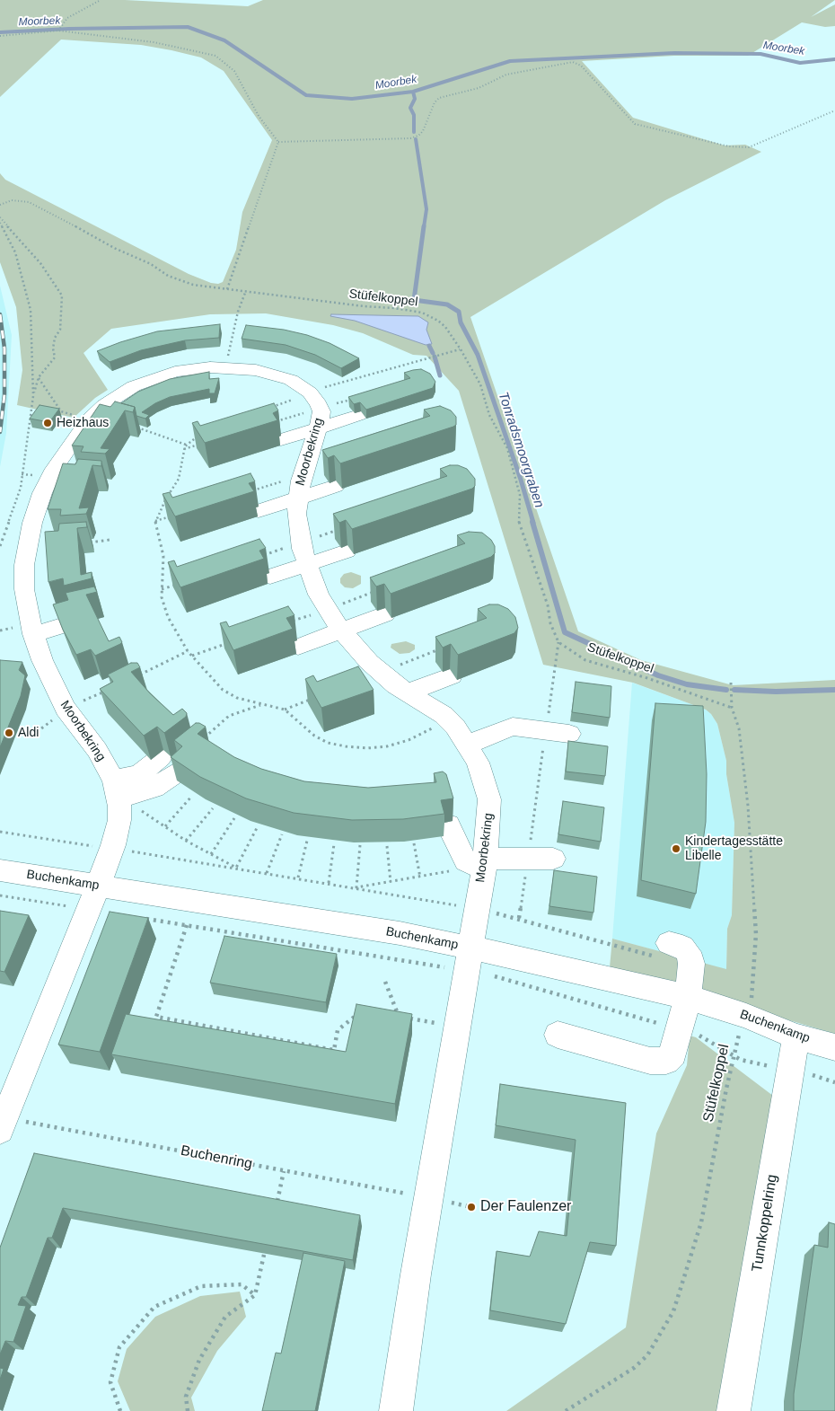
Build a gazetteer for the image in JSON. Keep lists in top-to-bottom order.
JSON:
{
  "streets": {
    "street": ["Moorbekring", "Buchenkamp", "Tunnkoppelring"],
    "path": ["Stüfelkoppel", "Buchenring"]
  },
  "crossings": [
    ["Stüfelkoppel", "Buchenkamp"],
    ["Moorbekring", "Buchenkamp"],
    ["Buchenkamp", "Tunnkoppelring"]
  ],
  "water": ["Moorbek", "Tonradsmoorgraben"],
  "places": [
    "Heizhaus",
    "Aldi",
    "Kindertagesstätte Libelle",
    "Der Faulenzer"
  ]
}
